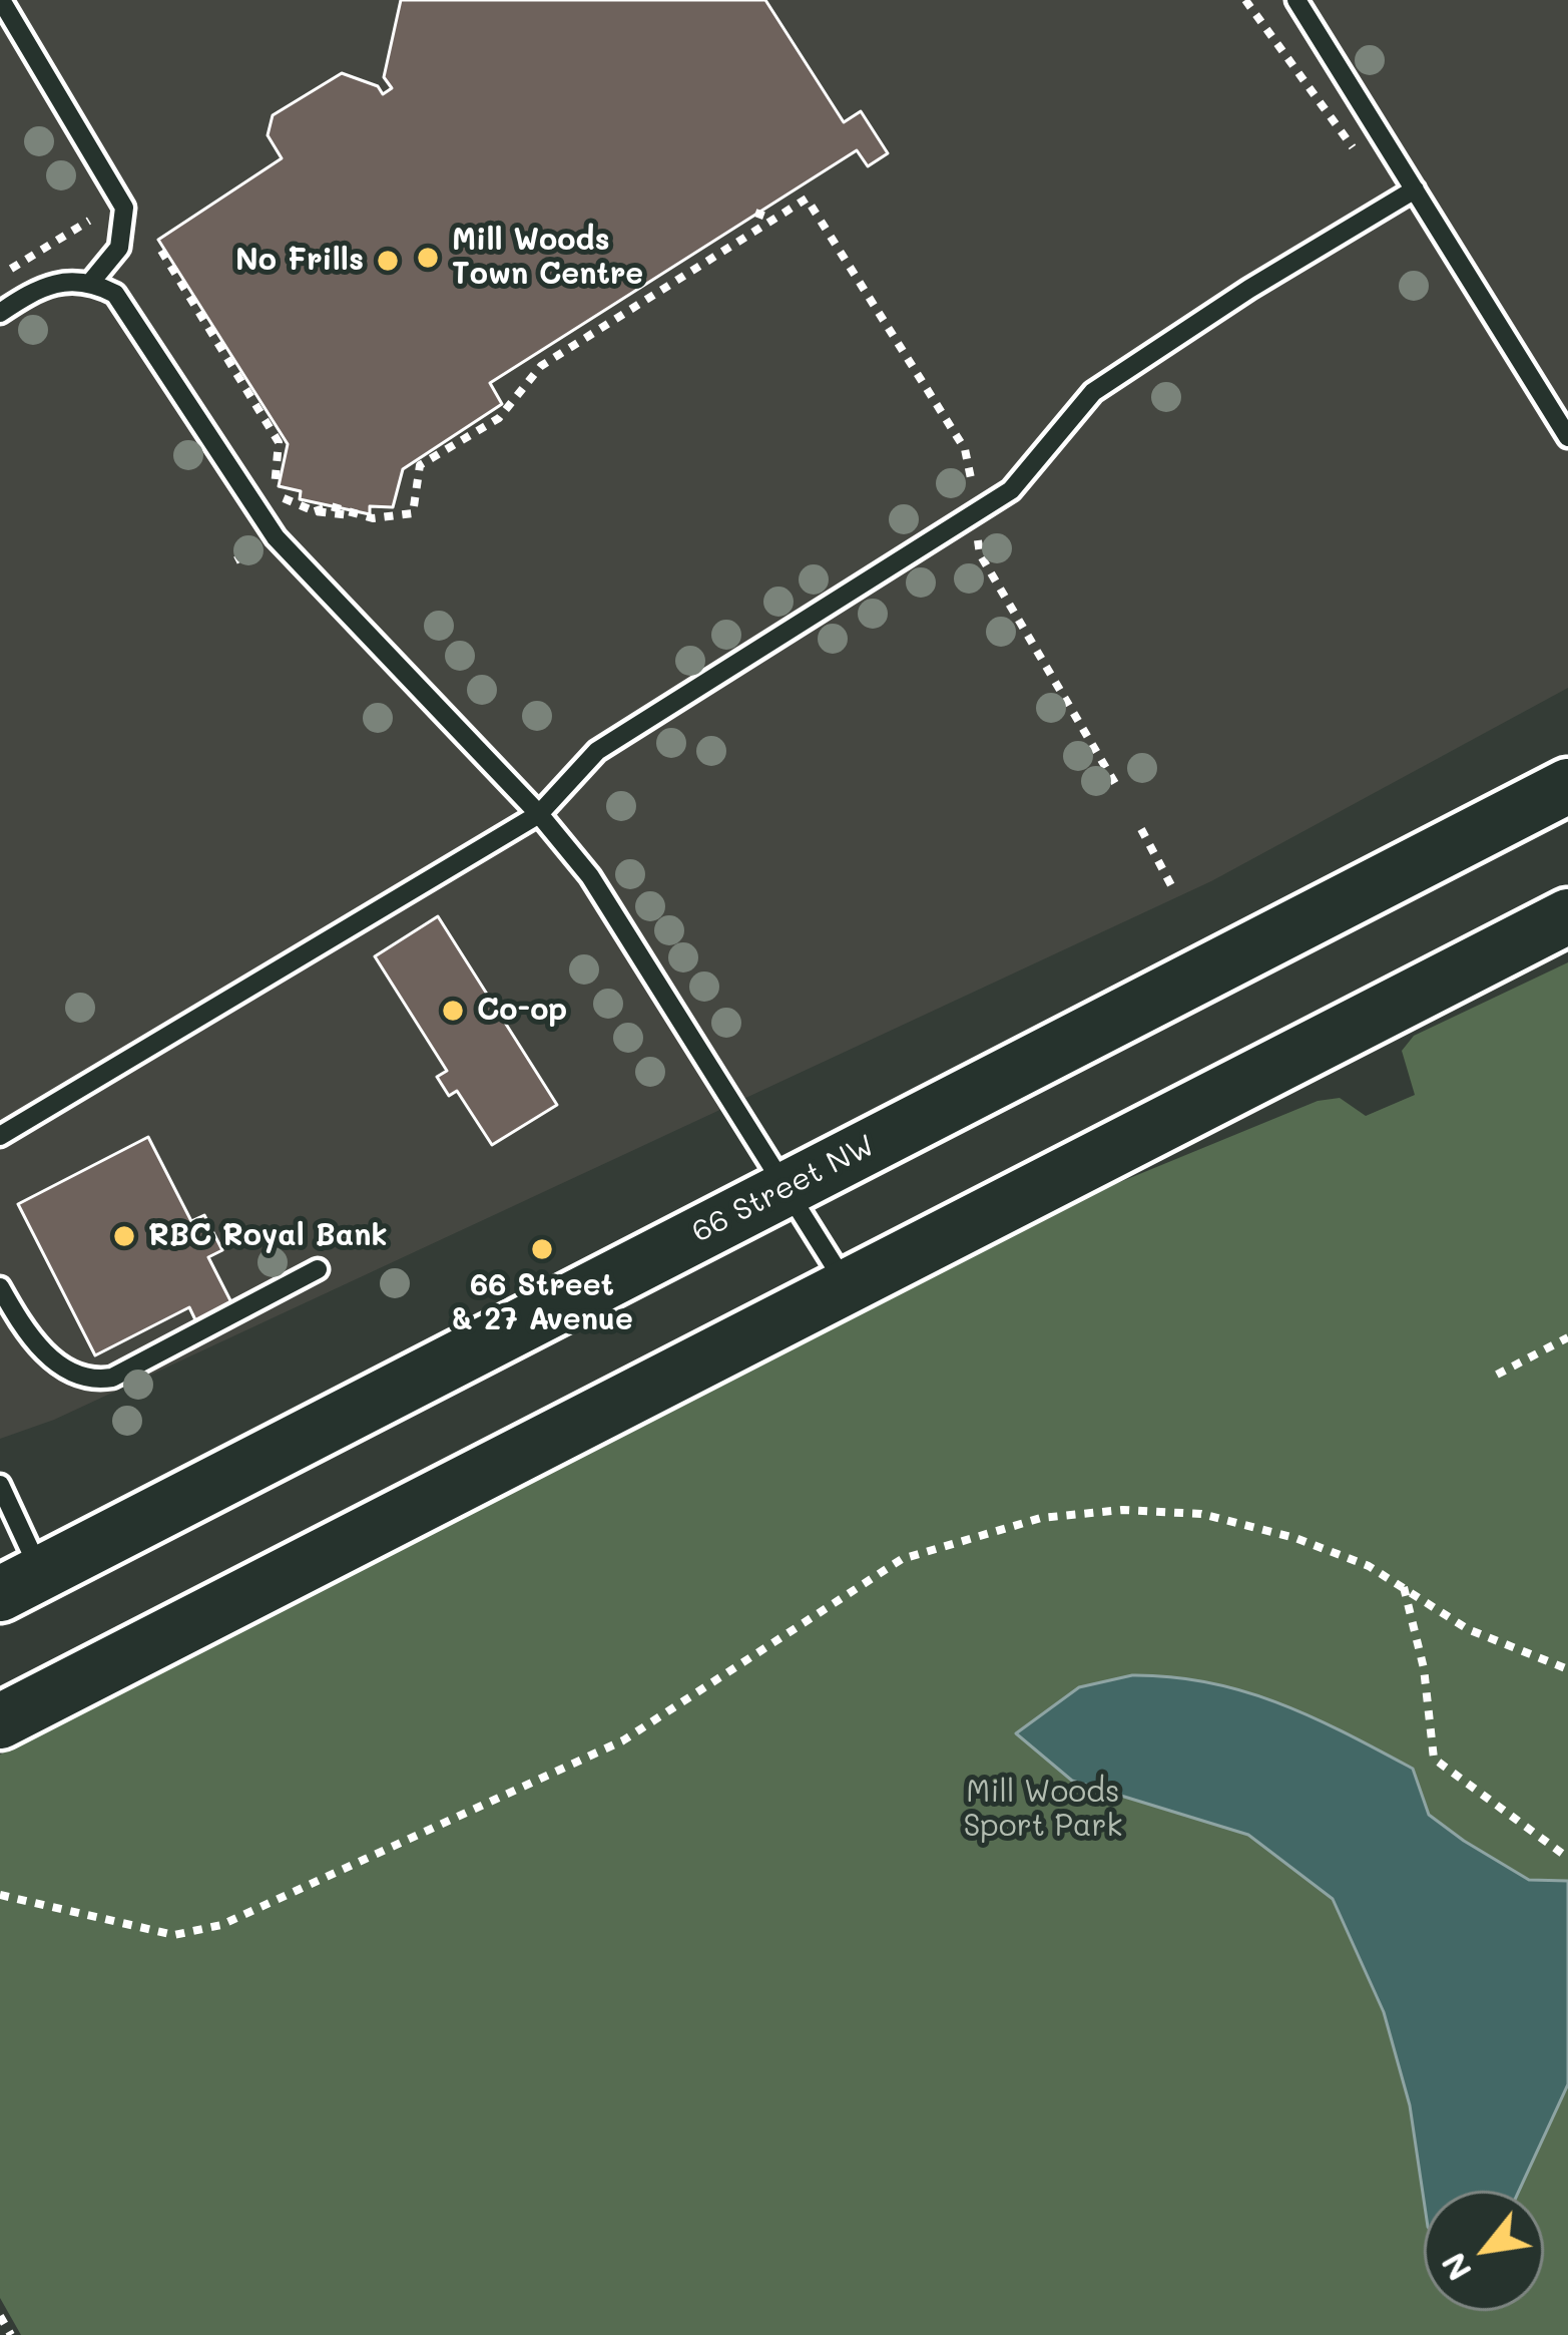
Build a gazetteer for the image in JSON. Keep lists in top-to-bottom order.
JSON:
{
  "streets": {
    "main road": ["66 Street NW"]
  },
  "parks": ["Mill Woods Sport Park"],
  "places": [
    "Mill Woods Town Centre",
    "No Frills",
    "Co-op",
    "RBC Royal Bank",
    "66 Street & 27 Avenue"
  ],
  "north": "bottom left"
}
